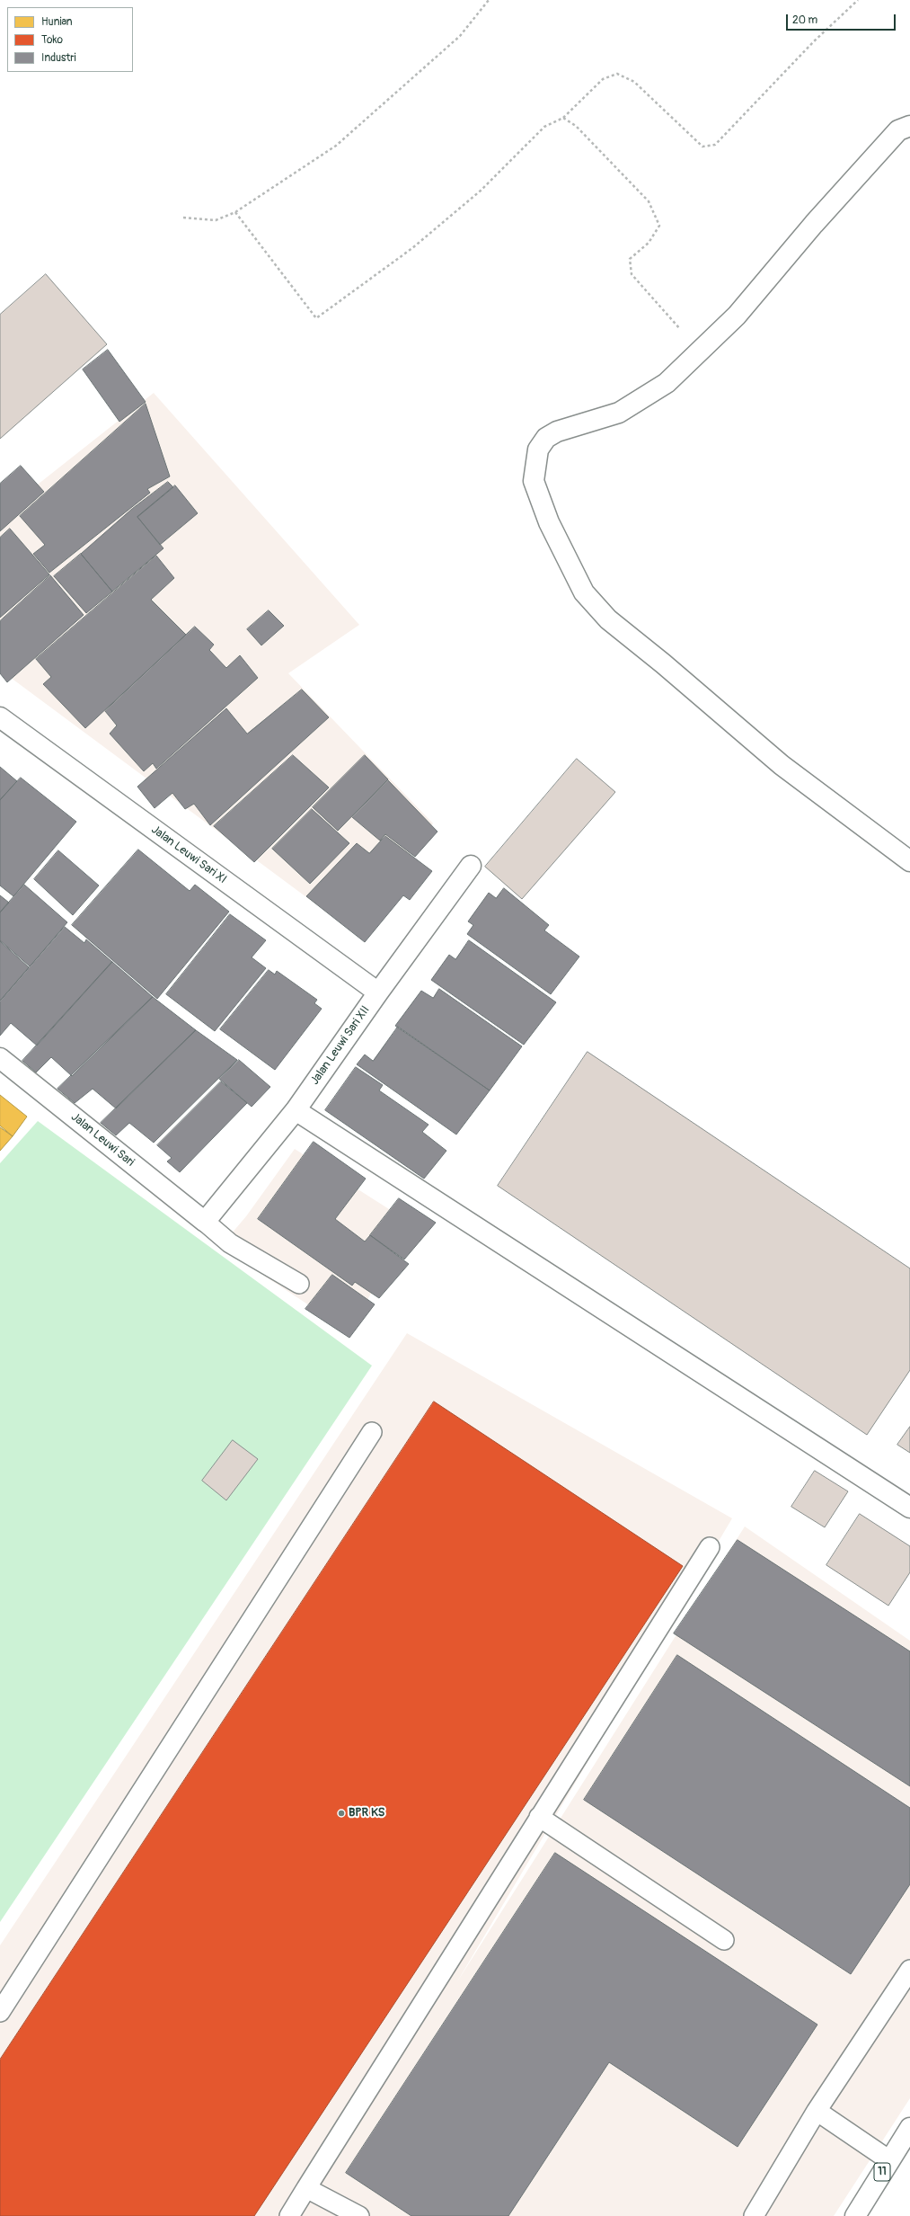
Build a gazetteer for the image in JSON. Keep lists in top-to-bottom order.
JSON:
{
  "streets": {
    "main road": [
      "Jalan Leuwi Sari XI",
      "Jalan Leuwi Sari XII",
      "Jalan Leuwi Sari",
      "11"
    ]
  },
  "crossings": [
    ["Jalan Leuwi Sari XI", "Jalan Leuwi Sari XII"],
    ["Jalan Leuwi Sari XII", "Jalan Leuwi Sari"]
  ],
  "places": ["BPR KS"],
  "legend": ["Hunian", "Toko", "Industri"],
  "scale_bar": "20 m"
}
